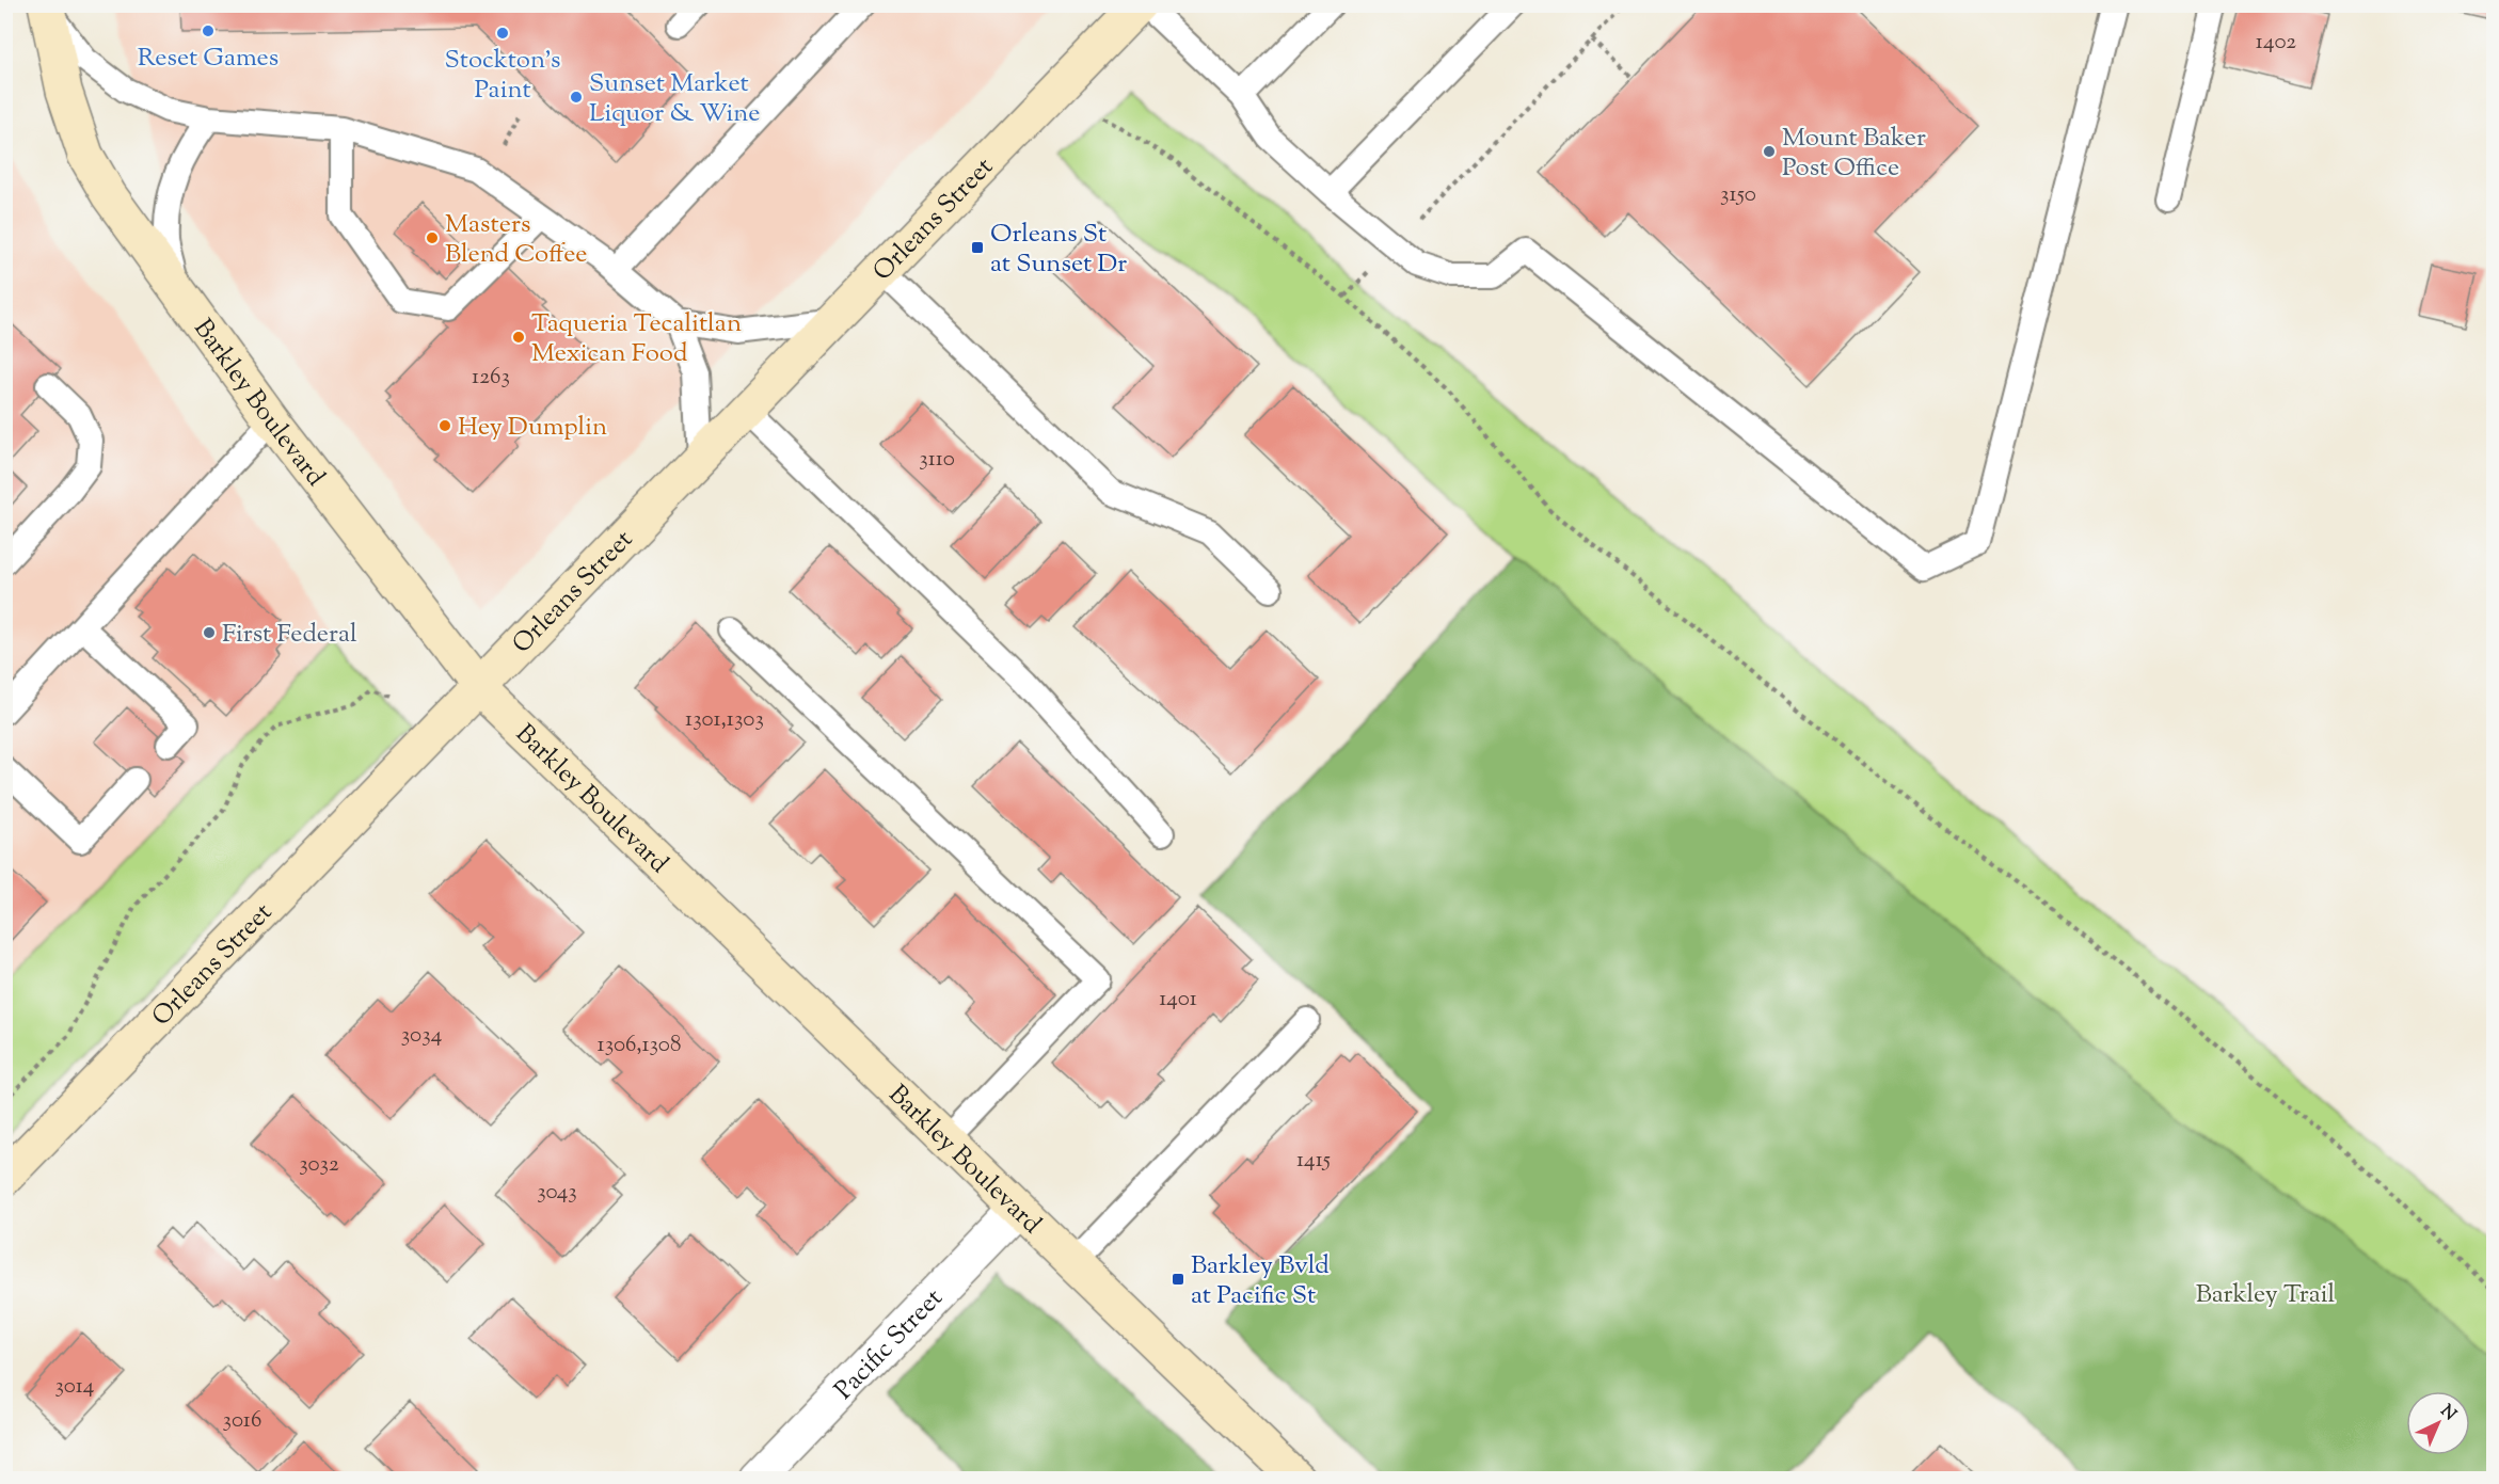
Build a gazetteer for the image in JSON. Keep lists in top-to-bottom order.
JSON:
{
  "streets": {
    "main road": ["Orleans Street", "Barkley Boulevard"],
    "street": ["Pacific Street"]
  },
  "crossings": [
    ["Orleans Street", "Barkley Boulevard"],
    ["Barkley Boulevard", "Pacific Street"]
  ],
  "parks": ["Barkley Trail"],
  "places": {
    "other": [
      "Reset Games",
      "Stockton's Paint",
      "Sunset Market Liquor & Wine",
      "Mount Baker Post Office",
      "Masters Blend Coffee",
      "Taqueria Tecalitlan Mexican Food",
      "Hey Dumplin",
      "First Federal"
    ],
    "transit": ["Orleans St at Sunset Dr", "Barkley Bvld at Pacific St"]
  },
  "house_numbers": [
    "1402",
    "3150",
    "1263",
    "3110",
    "1301,1303",
    "1401",
    "3034",
    "1306,1308",
    "1415",
    "3032",
    "3043",
    "3014",
    "3016"
  ],
  "north": "top right"
}
